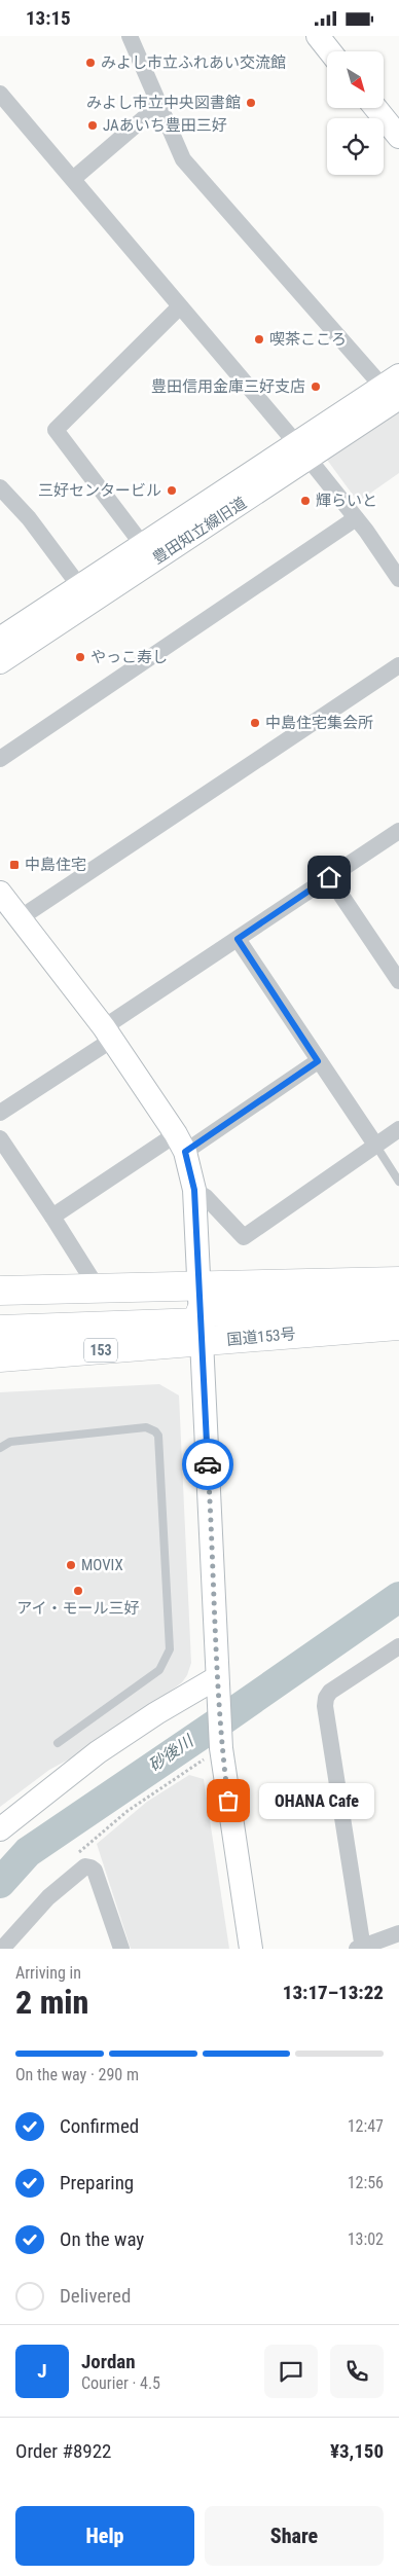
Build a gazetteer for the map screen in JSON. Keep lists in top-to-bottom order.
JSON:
{
  "streets": {
    "highway": ["国道153号", "153"],
    "street": ["豊田知立線旧道"]
  },
  "crossings": [
    ["国道153号", "153"]
  ],
  "water": ["砂後川"],
  "places": {
    "other": [
      "みよし市立ふれあい交流館",
      "みよし市立中央図書館",
      "JAあいち豊田三好",
      "喫茶こころ",
      "豊田信用金庫三好支店",
      "三好センタービル",
      "輝らいと",
      "やっこ寿し",
      "中島住宅集会所",
      "MOVIX",
      "アイ・モール三好",
      "OHANA Cafe"
    ],
    "transit": ["中島住宅"]
  },
  "north": "bottom right",
  "page": {
    "status": "13:15",
    "bubble": "OHANA Cafe",
    "heading": ["2 min", "Arriving in", "13:17–13:22"],
    "panel": [
      "Jordan",
      "Courier · 4.5",
      "Order #8922",
      "¥3,150"
    ],
    "bar": "On the way · 290 m",
    "list": [
      ["Confirmed", "12:47"],
      ["Preparing", "12:56"],
      ["On the way", "13:02"],
      "Delivered"
    ],
    "round": "J",
    "buttons": ["Help", "Share"]
  }
}
